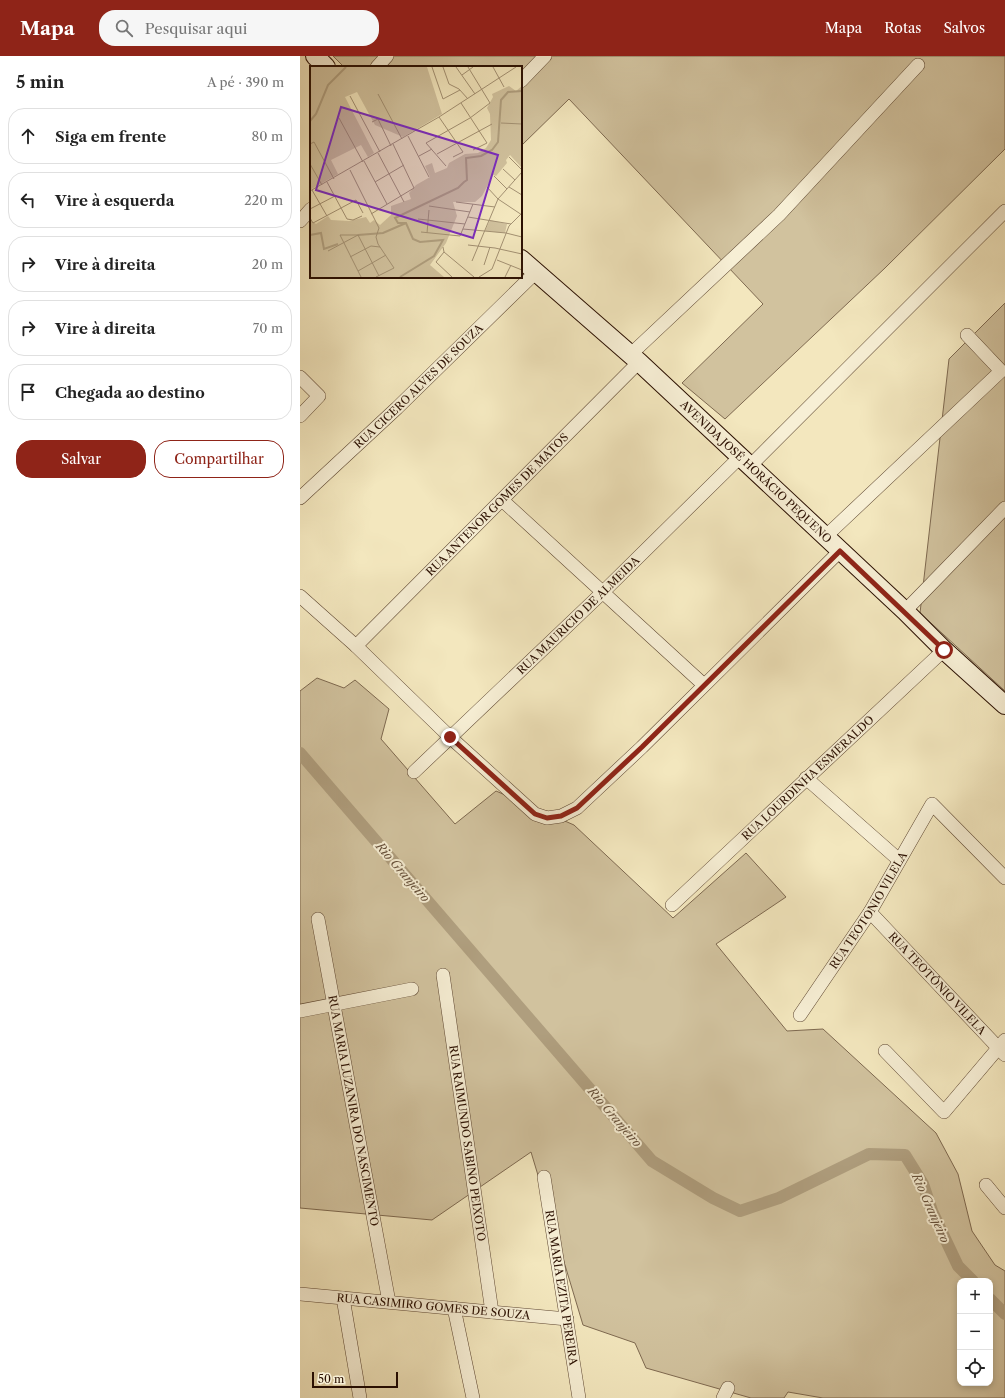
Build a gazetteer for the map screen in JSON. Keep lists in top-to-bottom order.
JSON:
{
  "streets": {
    "street": [
      "RUA CICERO ALVES DE SOUZA",
      "AVENIDA JOSÉ HORÁCIO PEQUENO",
      "RUA ANTENOR GOMES DE MATOS",
      "RUA MAURICIO DE ALMEIDA",
      "RUA LOURDINHA ESMERALDO",
      "RUA TEOTONIO VILELA",
      "RUA TEOTÔNIO VILELA",
      "RUA MARIA LUZANIRA DO NASCIMENTO",
      "RUA RAIMUNDO SABINO PEIXOTO",
      "RUA MARIA EZITA PEREIRA",
      "RUA CASIMIRO GOMES DE SOUZA"
    ]
  },
  "crossings": [
    ["RUA CICERO ALVES DE SOUZA", "AVENIDA JOSÉ HORÁCIO PEQUENO"],
    ["AVENIDA JOSÉ HORÁCIO PEQUENO", "RUA ANTENOR GOMES DE MATOS"],
    ["AVENIDA JOSÉ HORÁCIO PEQUENO", "RUA MAURICIO DE ALMEIDA"],
    ["AVENIDA JOSÉ HORÁCIO PEQUENO", "RUA LOURDINHA ESMERALDO"],
    ["RUA TEOTONIO VILELA", "RUA TEOTÔNIO VILELA"],
    ["RUA MARIA LUZANIRA DO NASCIMENTO", "RUA CASIMIRO GOMES DE SOUZA"],
    ["RUA RAIMUNDO SABINO PEIXOTO", "RUA CASIMIRO GOMES DE SOUZA"],
    ["RUA MARIA EZITA PEREIRA", "RUA CASIMIRO GOMES DE SOUZA"]
  ],
  "water": ["Rio Granjeiro"],
  "scale_bar": "50 m",
  "page": {
    "header": "Mapa",
    "search": "Pesquisar aqui",
    "nav": ["Mapa", "Rotas", "Salvos"],
    "heading": ["5 min", "A pé · 390 m"],
    "list": [
      ["Siga em frente", "80 m"],
      ["Vire à esquerda", "220 m"],
      ["Vire à direita", "20 m"],
      ["Vire à direita", "70 m"],
      "Chegada ao destino"
    ],
    "buttons": ["Salvar", "Compartilhar"],
    "map_buttons": ["+", "−"],
    "scale": "50 m"
  }
}
